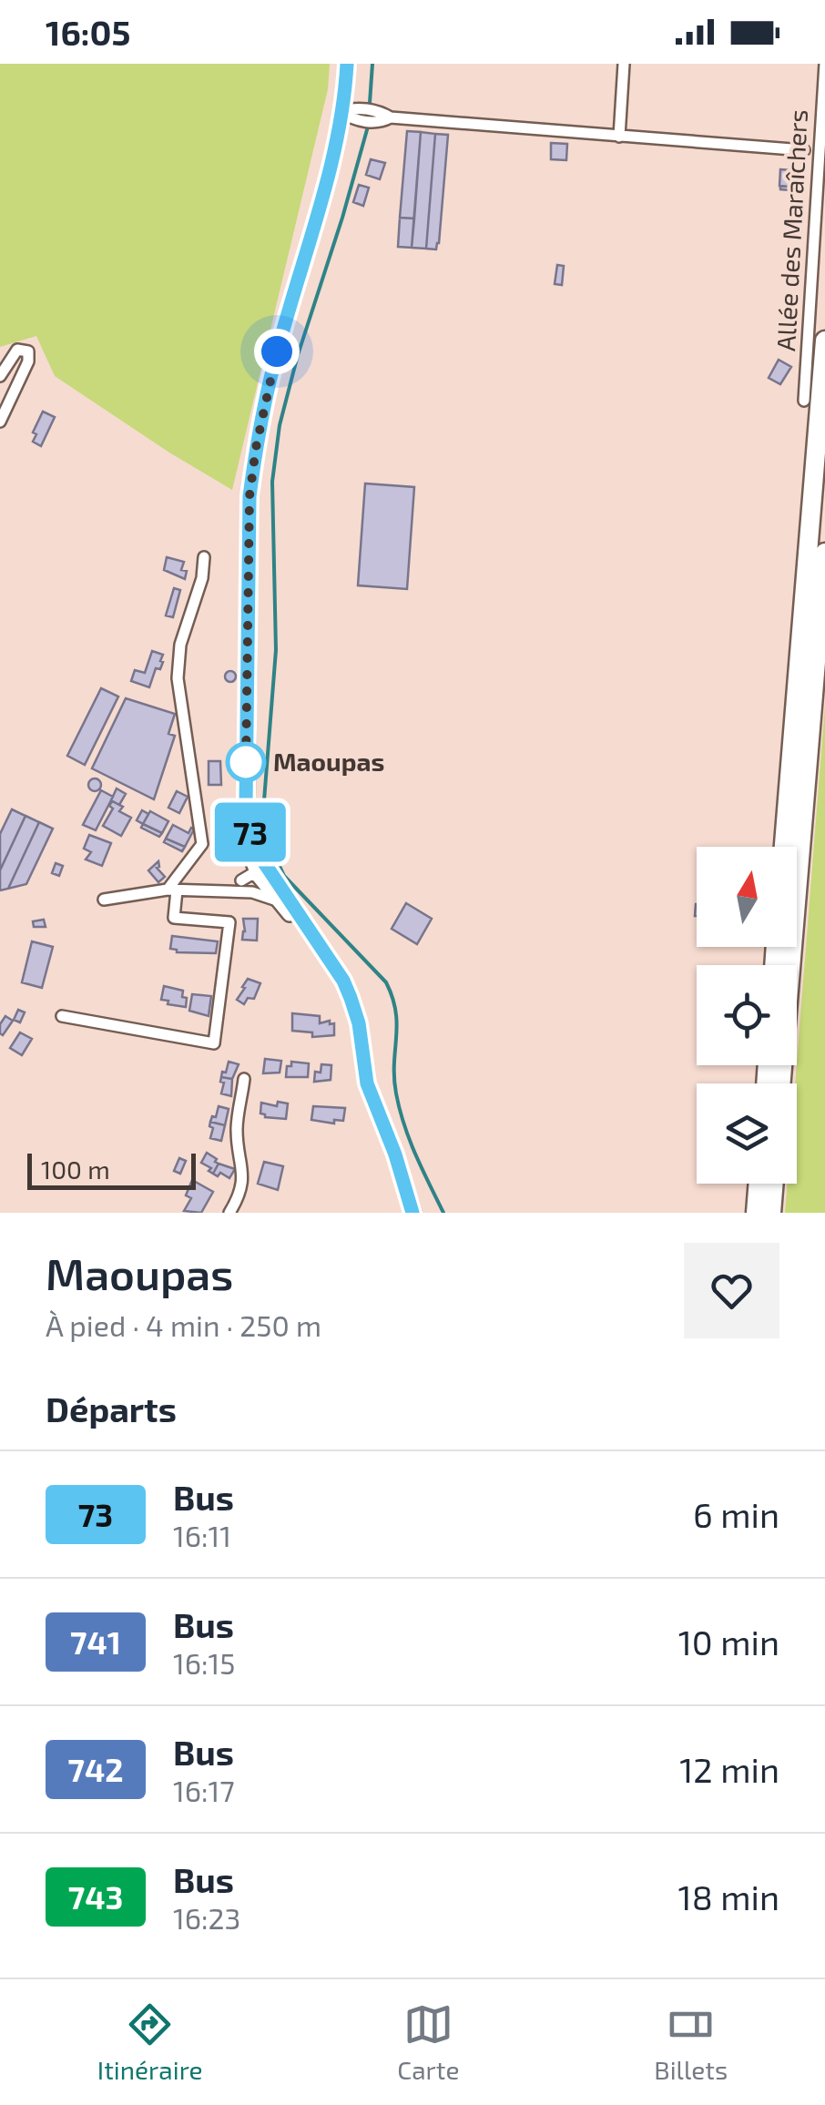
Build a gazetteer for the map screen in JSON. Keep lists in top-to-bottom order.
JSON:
{
  "streets": {
    "street": ["Allée des Maraîchers"]
  },
  "places": ["Maoupas"],
  "lines": ["bus line 73"],
  "scale_bar": "100 m",
  "north": "top",
  "page": {
    "status": "16:05",
    "on_map": "73",
    "scale": "100 m",
    "heading": [
      ["Maoupas", "À pied · 4 min · 250 m"],
      "Départs"
    ],
    "list": [
      {
        "mark": "73",
        "name": "Bus",
        "note": "16:11",
        "value": "6 min"
      },
      {
        "mark": "741",
        "name": "Bus",
        "note": "16:15",
        "value": "10 min"
      },
      {
        "mark": "742",
        "name": "Bus",
        "note": "16:17",
        "value": "12 min"
      },
      {
        "mark": "743",
        "name": "Bus",
        "note": "16:23",
        "value": "18 min"
      }
    ],
    "tabs": ["Itinéraire", "Carte", "Billets"]
  }
}
